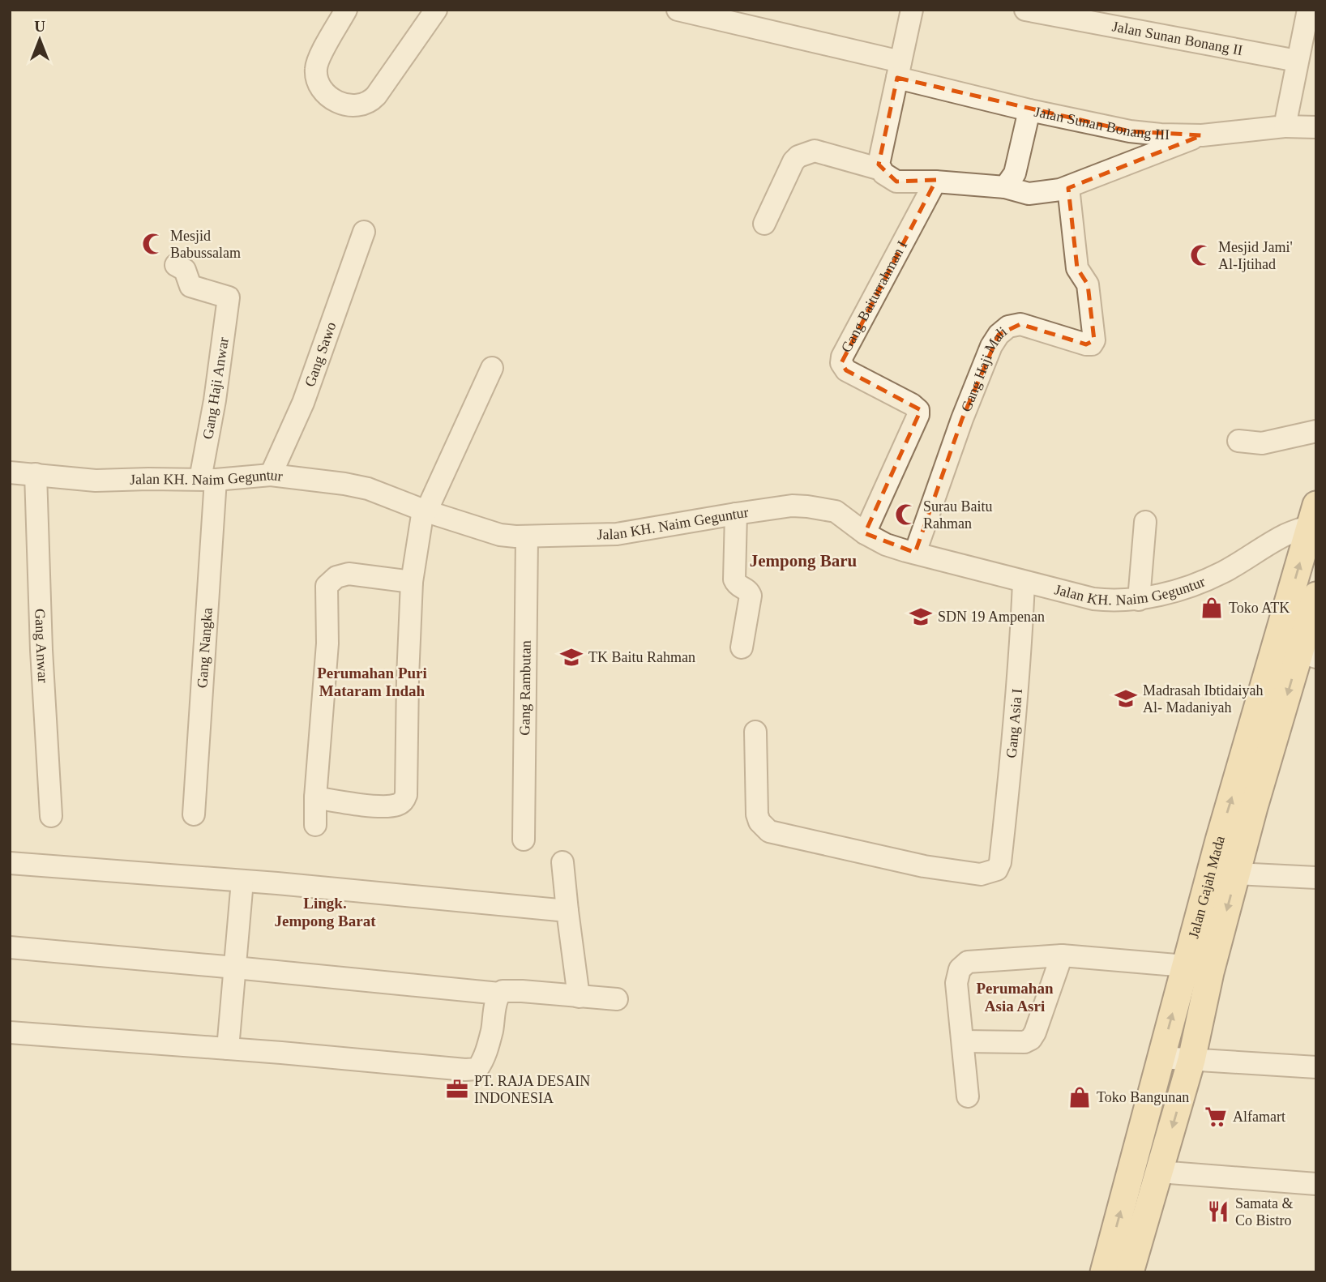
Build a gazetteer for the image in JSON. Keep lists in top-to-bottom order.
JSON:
{
  "streets": {
    "main road": ["Jalan Gajah Mada"],
    "street": [
      "Jalan Sunan Bonang II",
      "Jalan Sunan Bonang III",
      "Gang Baiturrahman I",
      "Gang Sawo",
      "Gang Haji Mali",
      "Gang Haji Anwar",
      "Jalan KH. Naim Geguntur",
      "Gang Anwar",
      "Gang Nangka",
      "Gang Rambutan",
      "Gang Asia I"
    ]
  },
  "crossings": [
    ["Gang Baiturrahman I", "Jalan KH. Naim Geguntur"],
    ["Gang Sawo", "Jalan KH. Naim Geguntur"],
    ["Gang Haji Mali", "Jalan KH. Naim Geguntur"],
    ["Gang Haji Anwar", "Jalan KH. Naim Geguntur"],
    ["Gang Haji Anwar", "Gang Nangka"],
    ["Jalan KH. Naim Geguntur", "Gang Anwar"],
    ["Jalan KH. Naim Geguntur", "Gang Nangka"],
    ["Jalan KH. Naim Geguntur", "Gang Rambutan"],
    ["Jalan KH. Naim Geguntur", "Gang Asia I"],
    ["Jalan KH. Naim Geguntur", "Jalan Gajah Mada"]
  ],
  "districts": [
    "Jempong Baru",
    "Perumahan Puri Mataram Indah",
    "Lingk. Jempong Barat",
    "Perumahan Asia Asri"
  ],
  "places": {
    "mosque": ["Mesjid Babussalam", "Mesjid Jami' Al-Ijtihad", "Surau Baitu Rahman"],
    "shop": ["Toko ATK", "Toko Bangunan"],
    "school or university": ["SDN 19 Ampenan", "TK Baitu Rahman", "Madrasah Ibtidaiyah Al- Madaniyah"],
    "office": ["PT. RAJA DESAIN INDONESIA"],
    "supermarket": ["Alfamart"],
    "restaurant": ["Samata & Co Bistro"]
  },
  "north": "top"
}
